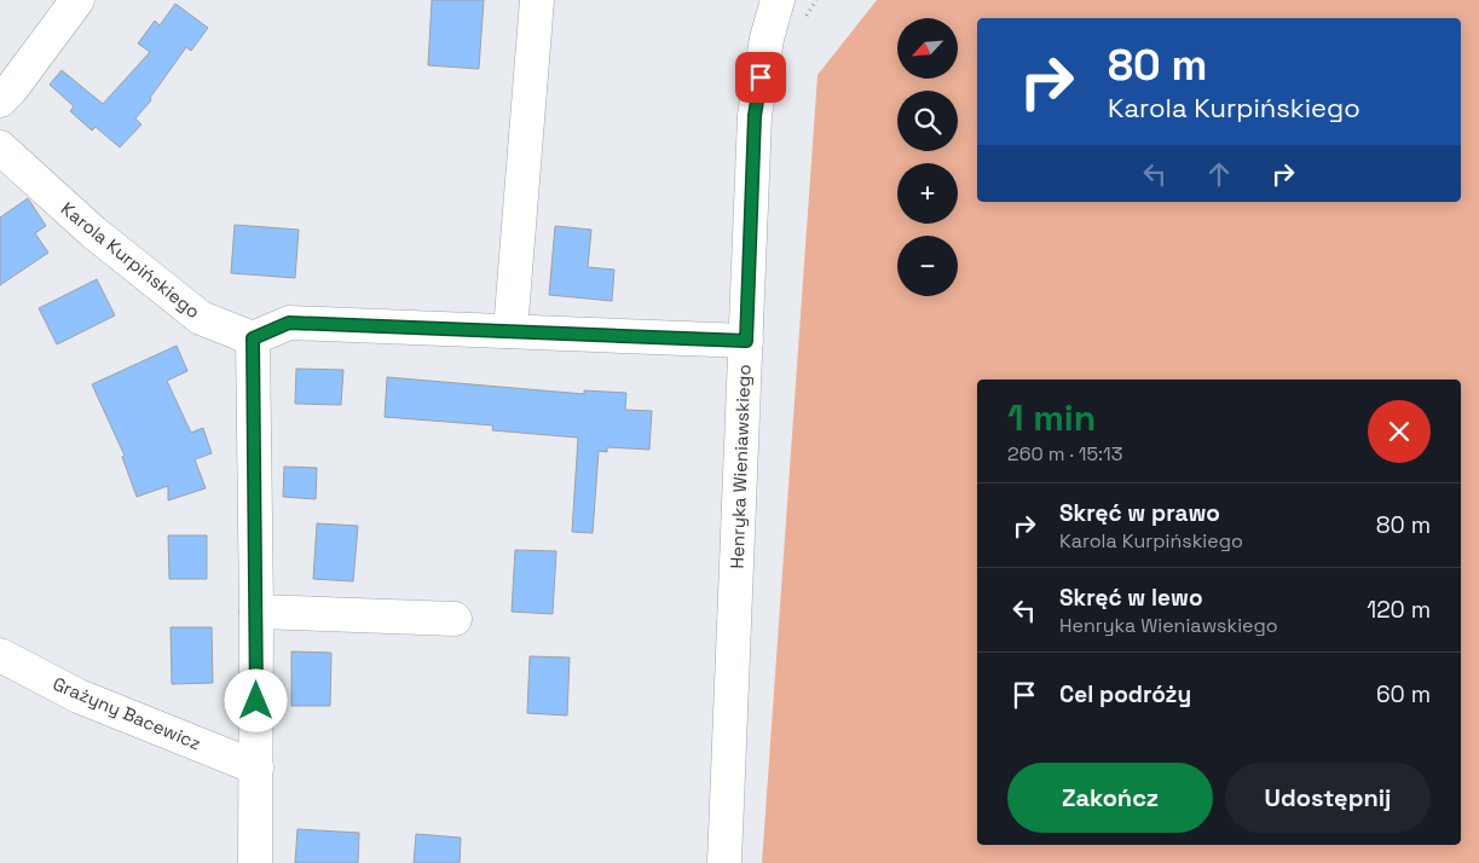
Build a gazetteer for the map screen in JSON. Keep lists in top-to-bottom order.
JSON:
{
  "streets": {
    "street": ["Karola Kurpińskiego", "Henryka Wieniawskiego", "Grażyny Bacewicz"]
  },
  "north": "bottom left",
  "page": {
    "map_buttons": ["+", "−"],
    "turn": ["80 m", "Karola Kurpińskiego"],
    "heading": ["1 min", "260 m · 15:13"],
    "list": [
      {
        "name": "Skręć w prawo",
        "note": "Karola Kurpińskiego",
        "value": "80 m"
      },
      {
        "name": "Skręć w lewo",
        "note": "Henryka Wieniawskiego",
        "value": "120 m"
      },
      {
        "name": "Cel podróży",
        "value": "60 m"
      }
    ],
    "buttons": ["Zakończ", "Udostępnij"]
  }
}
